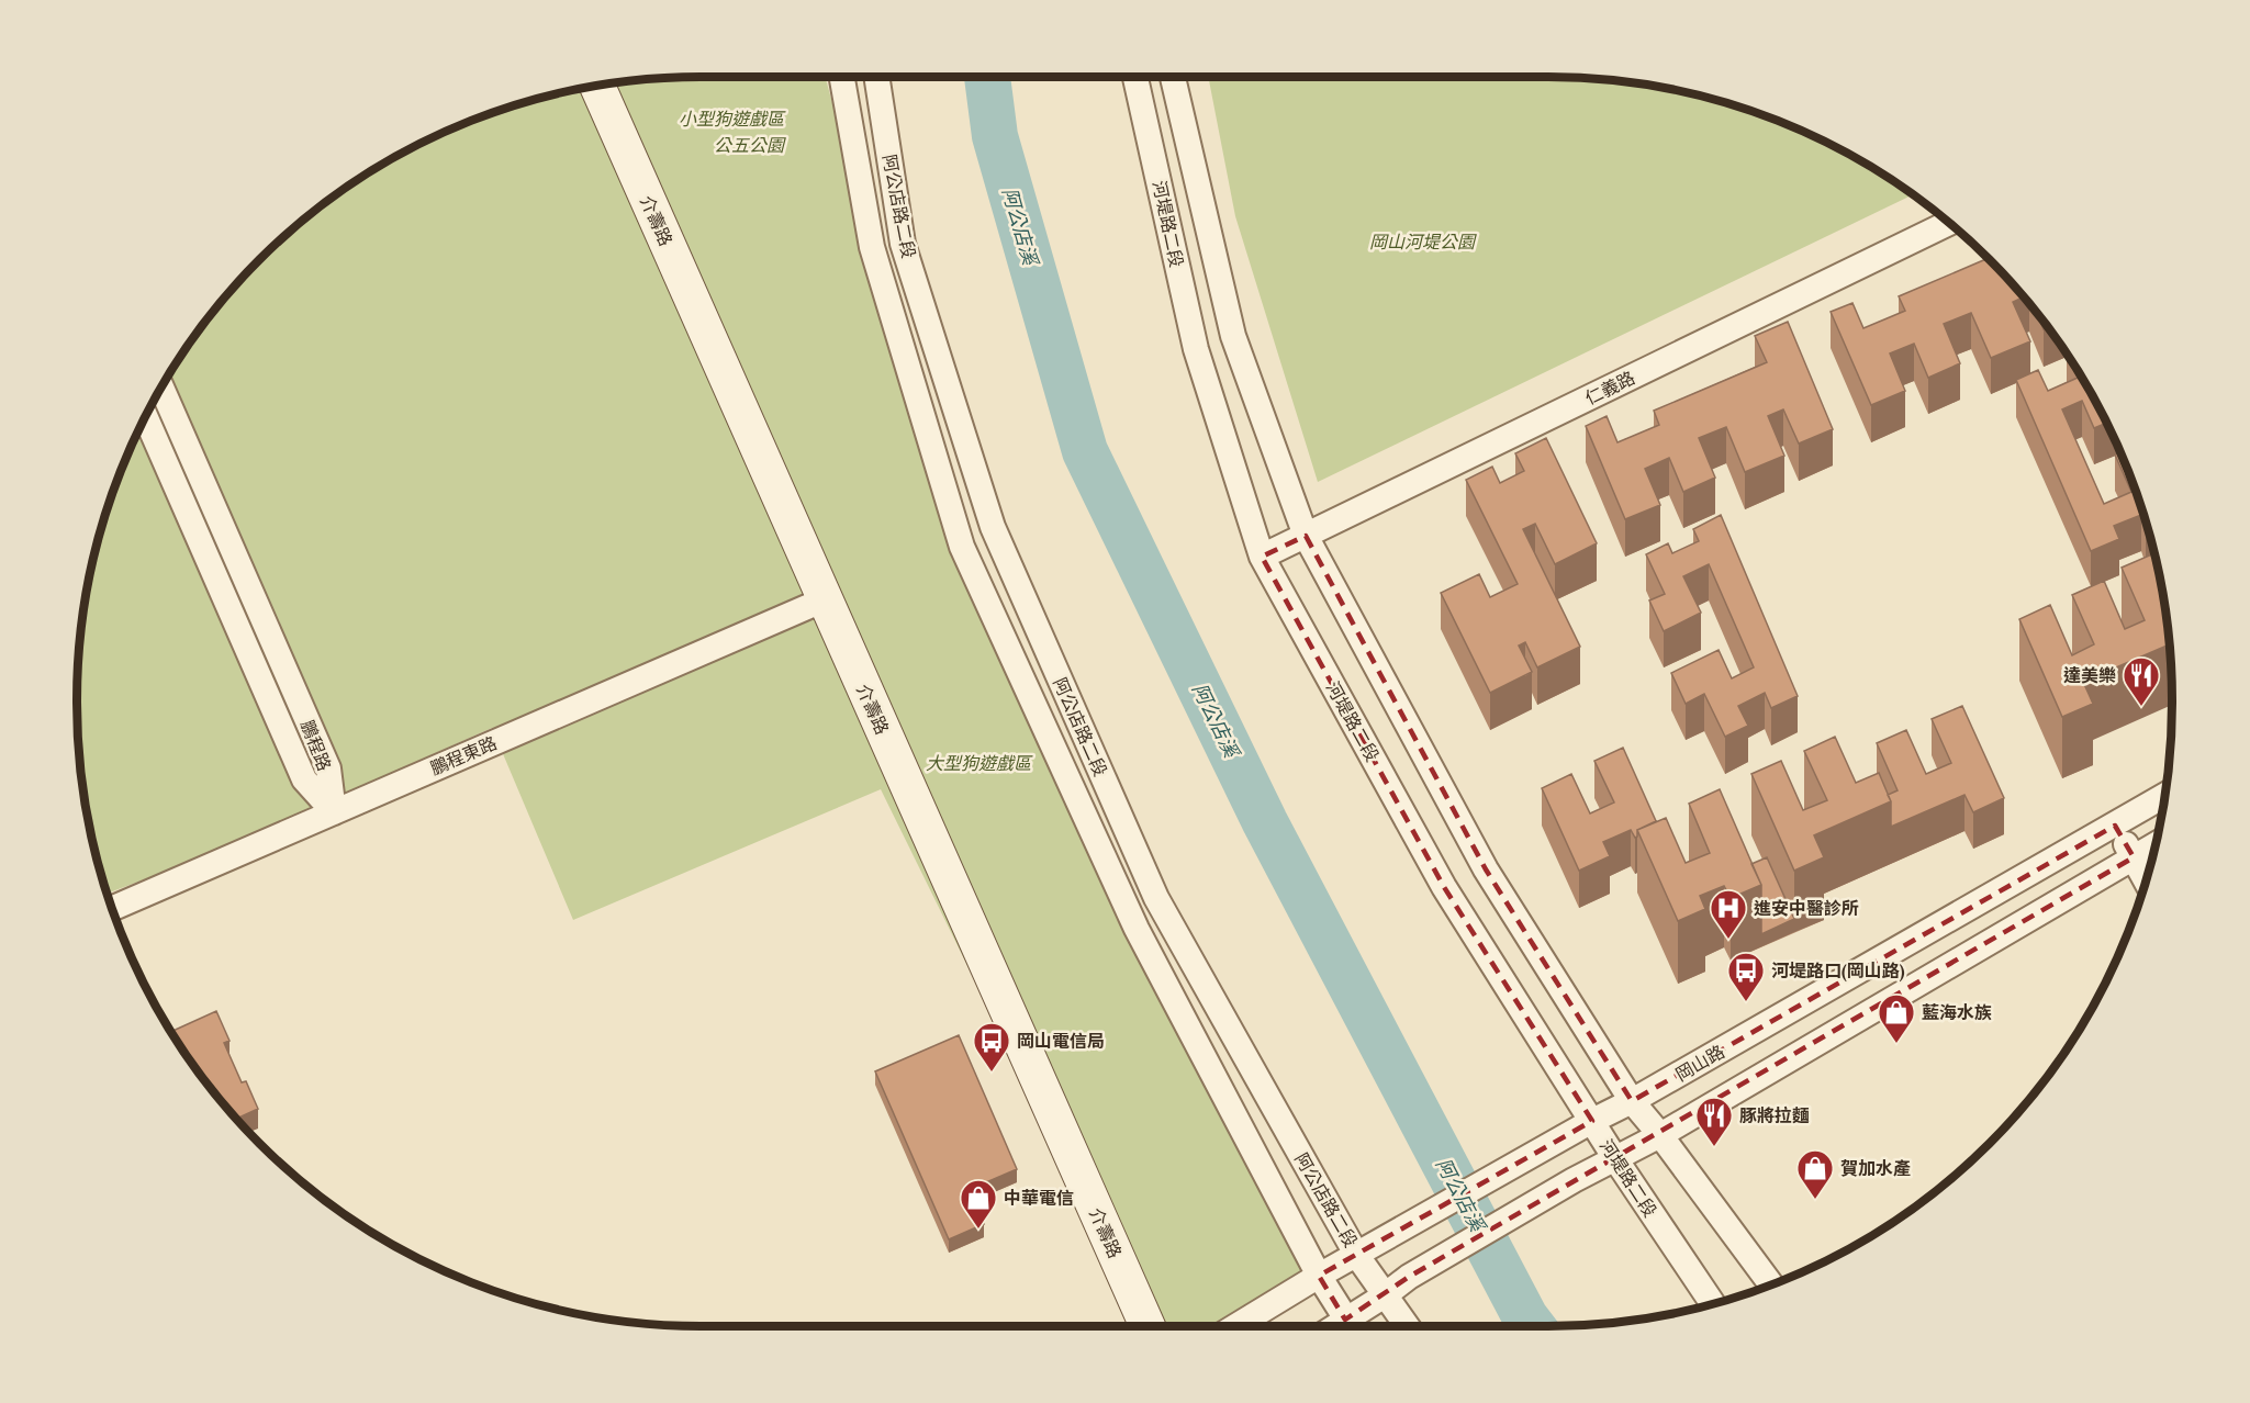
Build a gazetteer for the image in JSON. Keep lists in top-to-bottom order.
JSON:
{
  "streets": {
    "main road": ["介壽路"],
    "street": [
      "阿公店路二段",
      "河堤路二段",
      "仁義路",
      "鵬程路",
      "鵬程東路",
      "岡山路"
    ]
  },
  "crossings": [
    ["阿公店路二段", "岡山路"],
    ["介壽路", "鵬程東路"],
    ["河堤路二段", "仁義路"],
    ["河堤路二段", "岡山路"],
    ["鵬程路", "鵬程東路"]
  ],
  "water": ["阿公店溪"],
  "parks": [
    "小型狗遊戲區",
    "公五公園",
    "岡山河堤公園",
    "大型狗遊戲區"
  ],
  "places": {
    "restaurant": ["達美樂", "豚將拉麵"],
    "hospital": ["進安中醫診所"],
    "bus stop": ["河堤路口(岡山路)", "岡山電信局"],
    "shop": ["藍海水族", "賀加水產", "中華電信"]
  }
}
